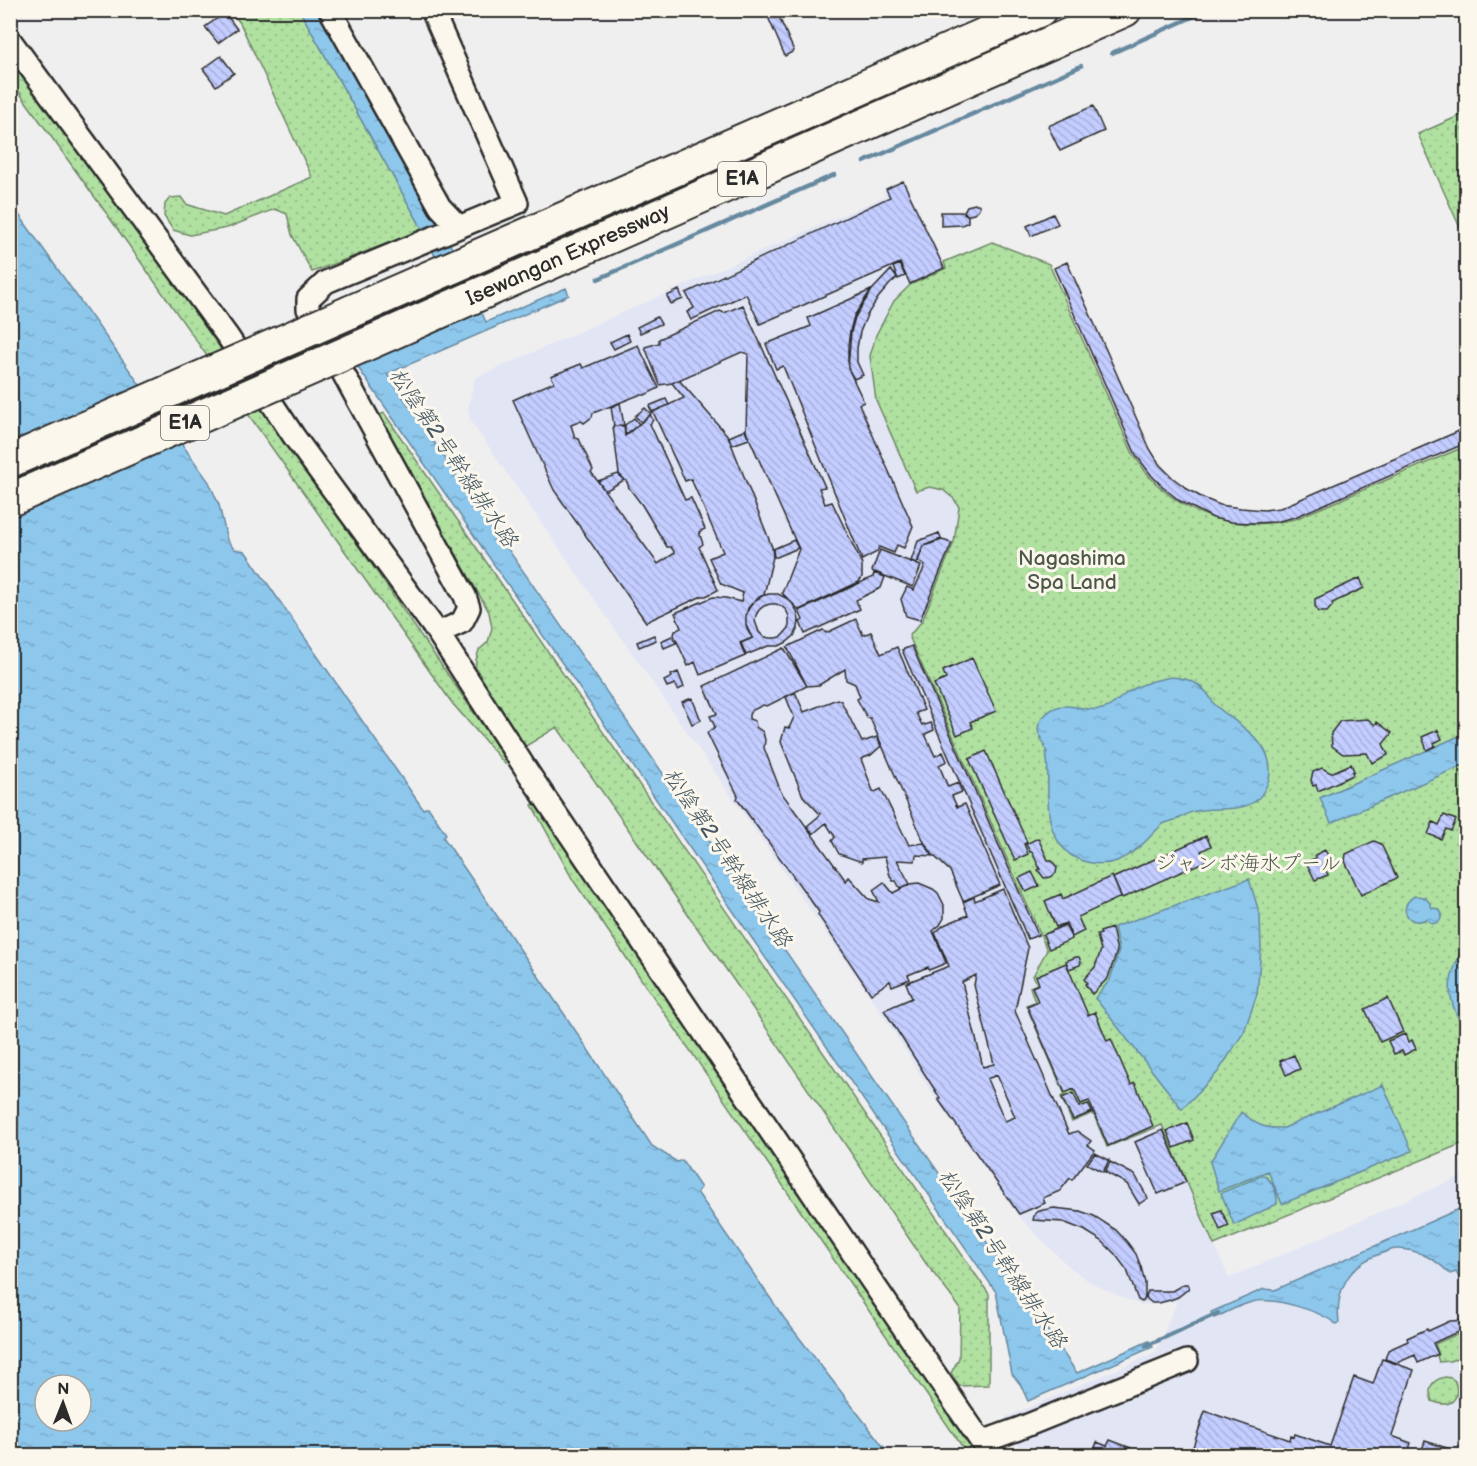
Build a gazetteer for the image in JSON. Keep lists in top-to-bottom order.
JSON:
{
  "streets": {
    "highway": ["E1A", "Isewangan Expressway"]
  },
  "water": ["松陰第2号幹線排水路"],
  "parks": ["Nagashima Spa Land", "ジャンボ海水プール"],
  "north": "top"
}
